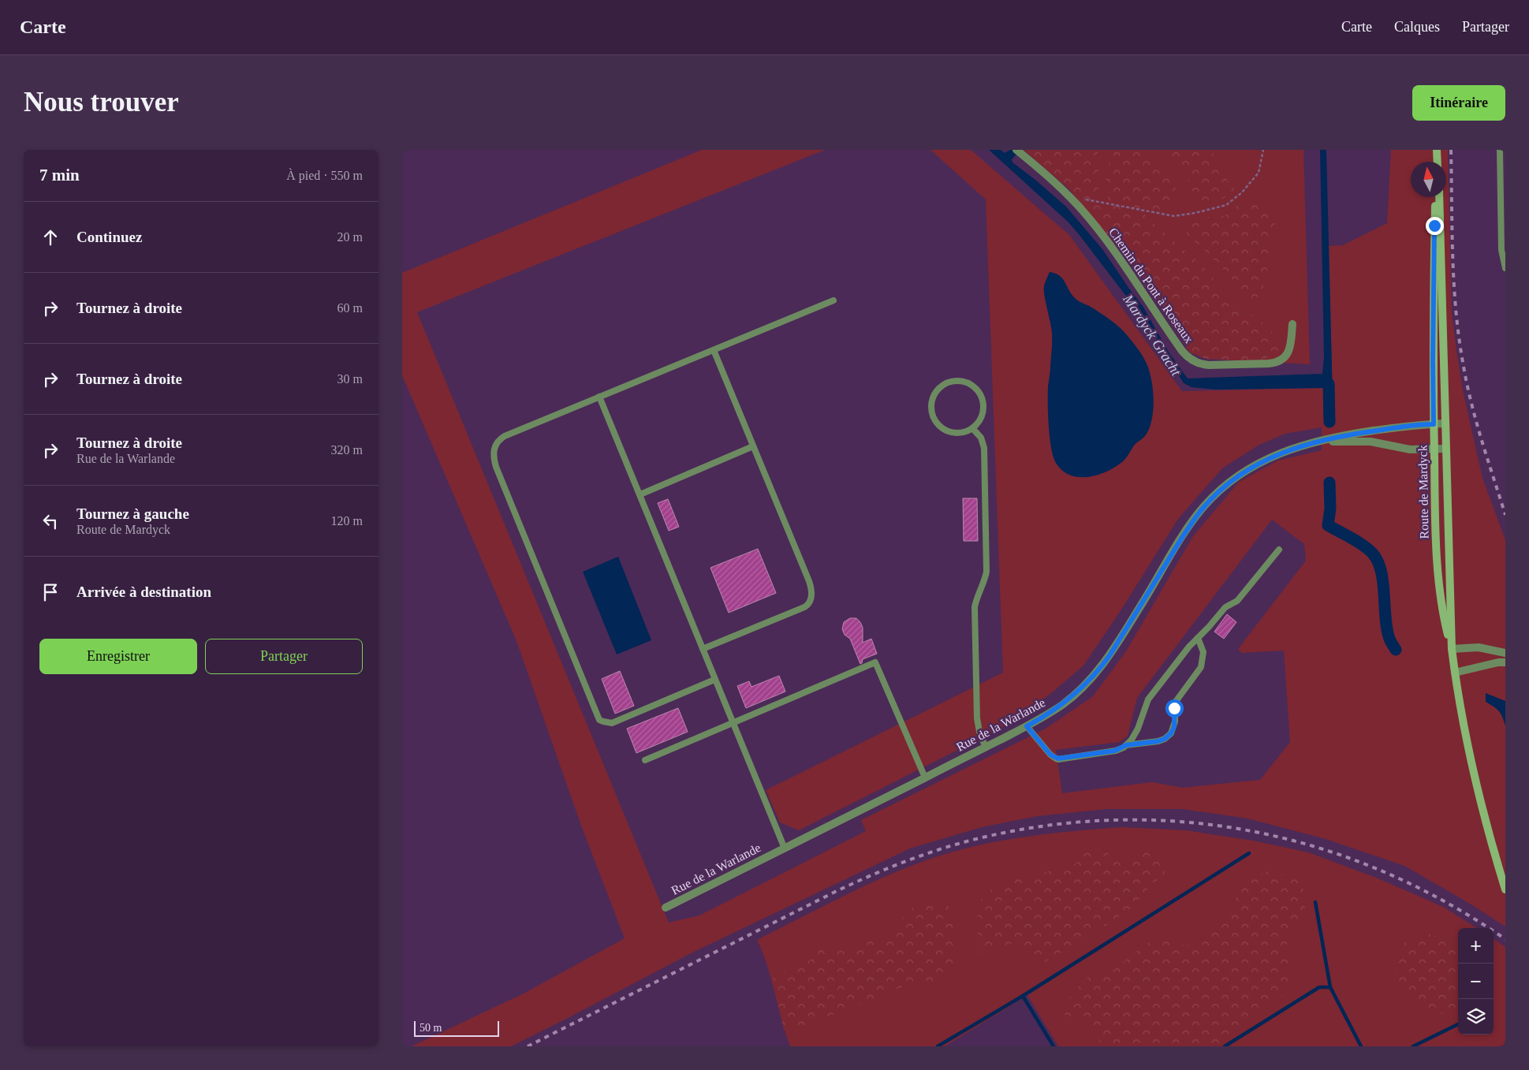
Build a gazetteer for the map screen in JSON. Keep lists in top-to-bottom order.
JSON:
{
  "streets": {
    "main road": ["Route de Mardyck"],
    "street": ["Chemin du Pont à Roseaux", "Rue de la Warlande"]
  },
  "crossings": [
    ["Route de Mardyck", "Rue de la Warlande"]
  ],
  "water": ["Mardyck Gracht"],
  "scale_bar": "50 m",
  "north": "top",
  "page": {
    "header": "Carte",
    "nav": ["Carte", "Calques", "Partager"],
    "buttons": [
      "Itinéraire",
      ["Enregistrer", "Partager"]
    ],
    "title": "Nous trouver",
    "heading": ["7 min", "À pied · 550 m"],
    "list": [
      ["Continuez", "20 m"],
      ["Tournez à droite", "60 m"],
      ["Tournez à droite", "30 m"],
      ["Tournez à droite", "Rue de la Warlande", "320 m"],
      ["Tournez à gauche", "Route de Mardyck", "120 m"],
      "Arrivée à destination"
    ],
    "map_buttons": ["+", "−"],
    "scale": "50 m"
  }
}
